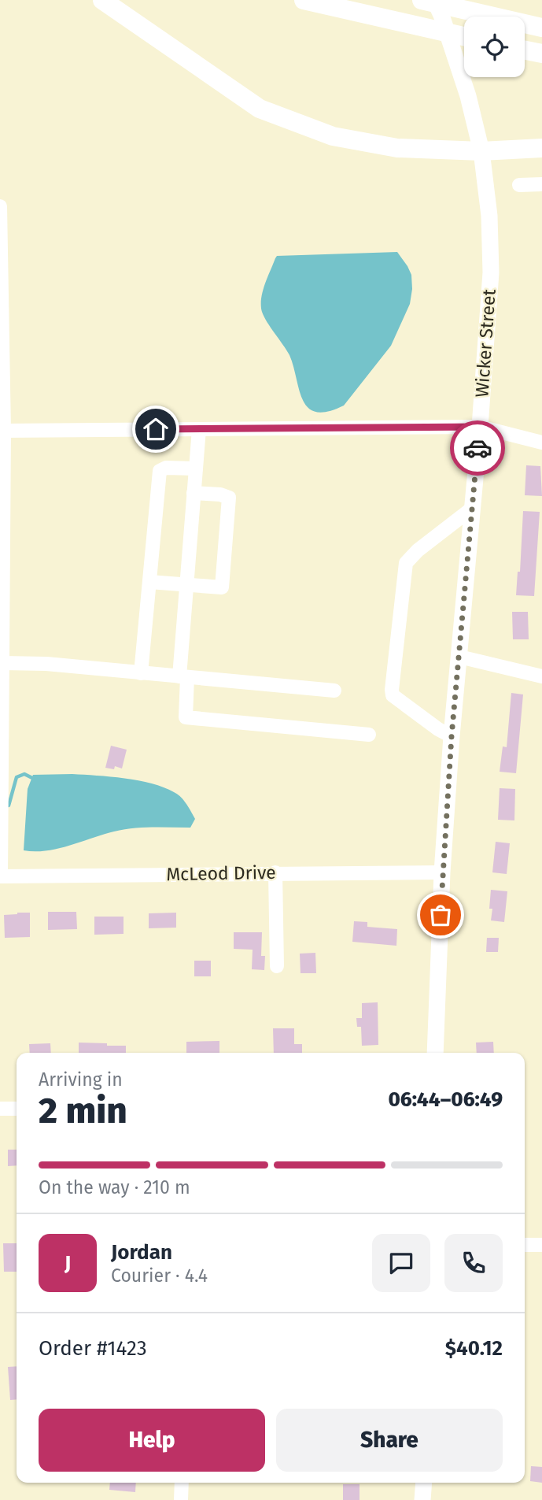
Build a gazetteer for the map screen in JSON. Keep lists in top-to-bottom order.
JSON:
{
  "streets": {
    "main road": ["Wicker Street"],
    "street": ["McLeod Drive"]
  },
  "crossings": [
    ["Wicker Street", "McLeod Drive"]
  ],
  "page": {
    "heading": ["2 min", "Arriving in", "06:44–06:49"],
    "panel": [
      "Jordan",
      "Courier · 4.4",
      "Order #1423",
      "$40.12"
    ],
    "bar": "On the way · 210 m",
    "round": "J",
    "buttons": ["Help", "Share"]
  }
}
